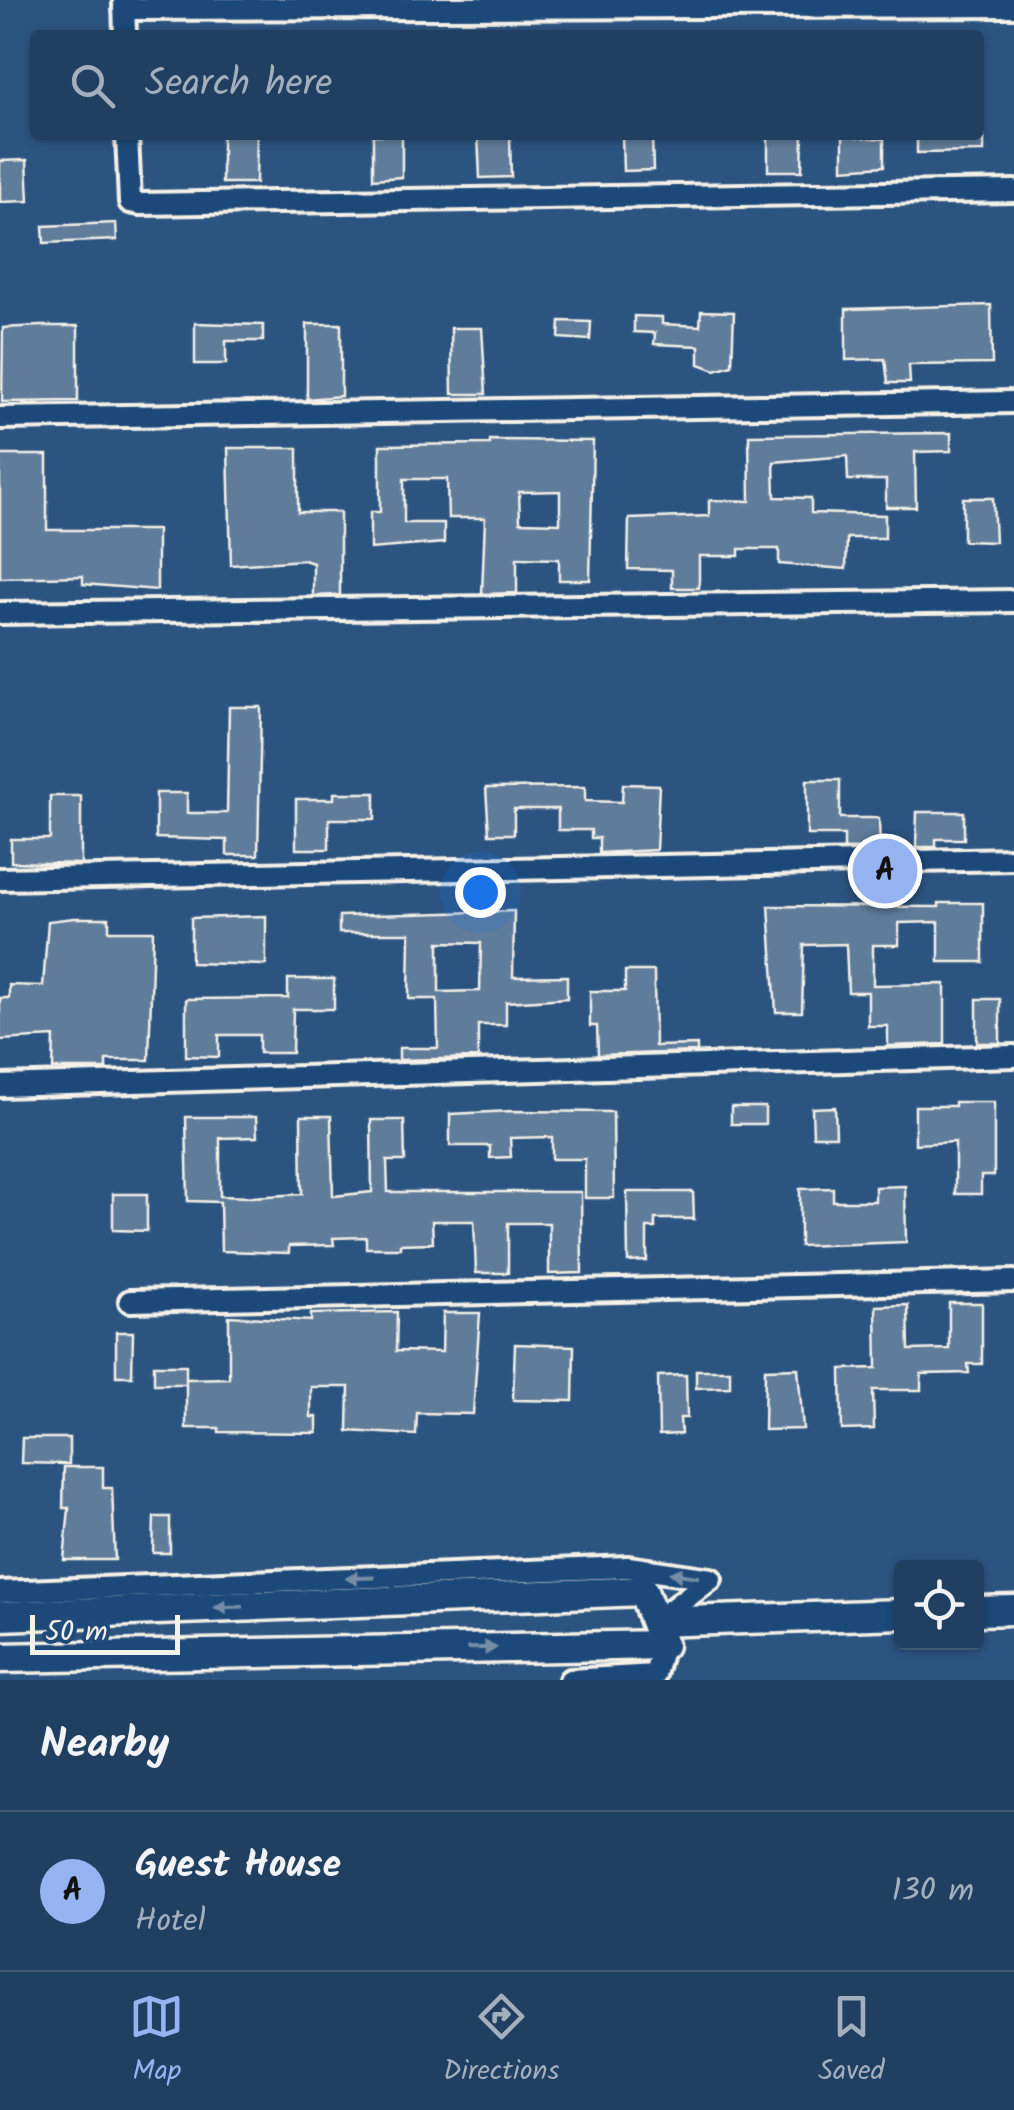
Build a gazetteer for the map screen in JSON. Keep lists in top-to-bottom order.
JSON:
{
  "scale_bar": "50 m",
  "page": {
    "search": "Search here",
    "pins": "A",
    "scale": "50 m",
    "heading": "Nearby",
    "list": [
      {
        "mark": "A",
        "name": "Guest House",
        "note": "Hotel",
        "value": "130 m"
      }
    ],
    "nav": ["Map", "Directions", "Saved"]
  }
}
